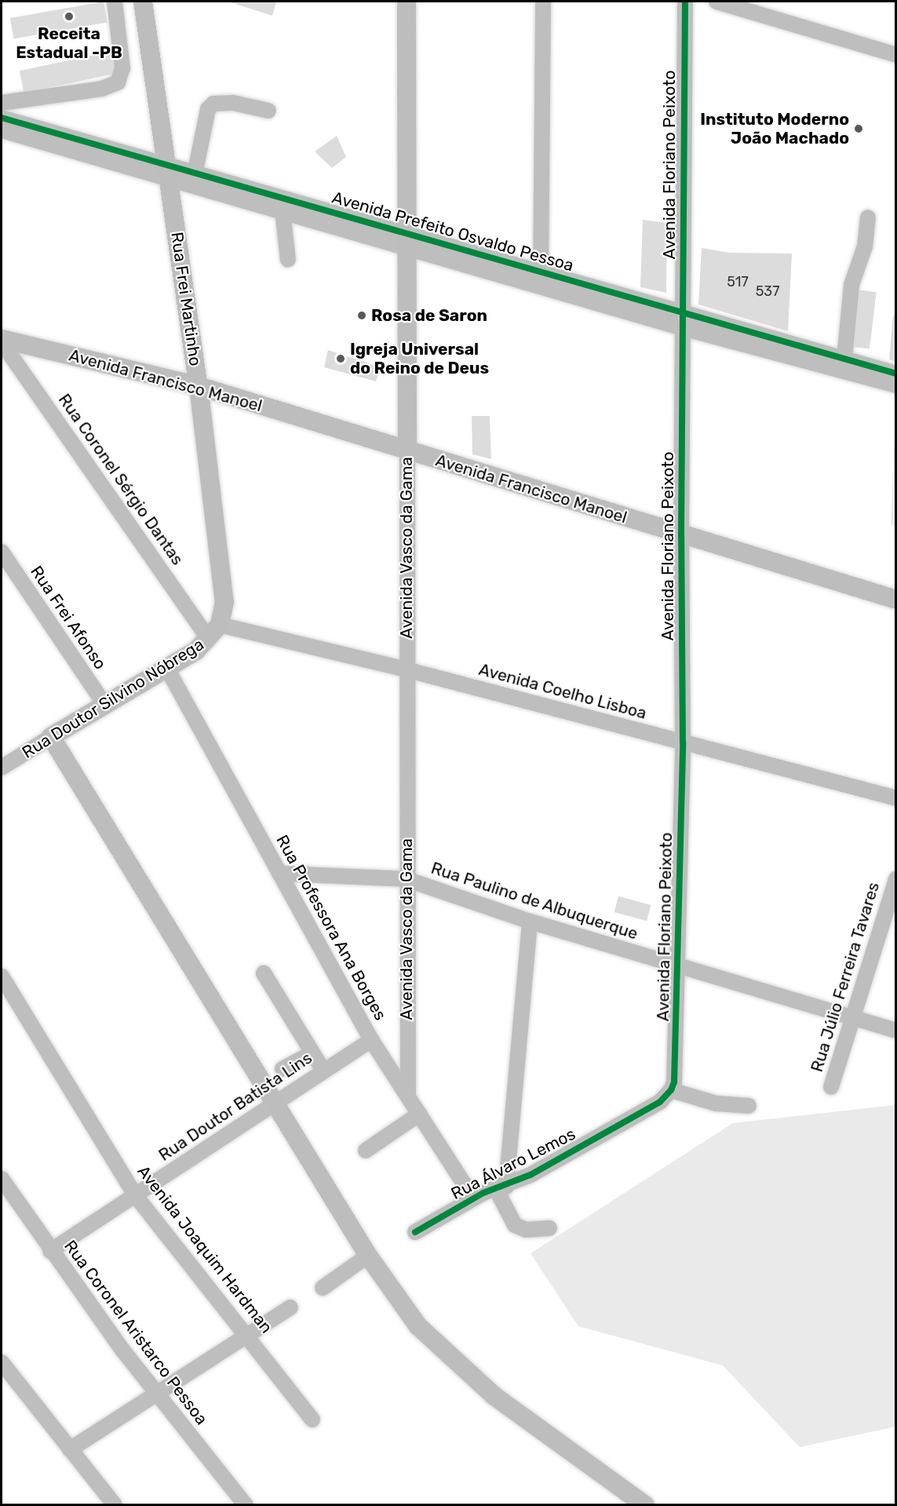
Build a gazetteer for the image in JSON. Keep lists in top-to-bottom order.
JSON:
{
  "streets": {
    "main road": [
      "Rua Frei Martinho",
      "Avenida Francisco Manoel",
      "Avenida Vasco da Gama",
      "Rua Doutor Silvino Nóbrega"
    ],
    "street": [
      "Avenida Floriano Peixoto",
      "Avenida Prefeito Osvaldo Pessoa",
      "Rua Coronel Sérgio Dantas",
      "Rua Frei Afonso",
      "Avenida Coelho Lisboa",
      "Rua Paulino de Albuquerque",
      "Rua Professora Ana Borges",
      "Rua Júlio Ferreira Tavares",
      "Rua Doutor Batista Lins",
      "Rua Álvaro Lemos",
      "Avenida Joaquim Hardman",
      "Rua Coronel Aristarco Pessoa"
    ]
  },
  "crossings": [
    ["Avenida Floriano Peixoto", "Avenida Prefeito Osvaldo Pessoa"],
    ["Avenida Floriano Peixoto", "Avenida Francisco Manoel"],
    ["Avenida Floriano Peixoto", "Avenida Coelho Lisboa"],
    ["Avenida Floriano Peixoto", "Rua Paulino de Albuquerque"],
    ["Avenida Floriano Peixoto", "Rua Álvaro Lemos"],
    ["Avenida Prefeito Osvaldo Pessoa", "Rua Frei Martinho"],
    ["Avenida Prefeito Osvaldo Pessoa", "Avenida Vasco da Gama"],
    ["Rua Frei Martinho", "Avenida Francisco Manoel"],
    ["Rua Frei Martinho", "Rua Coronel Sérgio Dantas"],
    ["Rua Frei Martinho", "Avenida Coelho Lisboa"],
    ["Rua Frei Martinho", "Rua Doutor Silvino Nóbrega"],
    ["Avenida Francisco Manoel", "Rua Coronel Sérgio Dantas"],
    ["Avenida Francisco Manoel", "Avenida Vasco da Gama"],
    ["Rua Coronel Sérgio Dantas", "Avenida Coelho Lisboa"],
    ["Rua Coronel Sérgio Dantas", "Rua Doutor Silvino Nóbrega"],
    ["Avenida Vasco da Gama", "Avenida Coelho Lisboa"],
    ["Avenida Vasco da Gama", "Rua Paulino de Albuquerque"],
    ["Avenida Vasco da Gama", "Rua Professora Ana Borges"],
    ["Rua Frei Afonso", "Rua Doutor Silvino Nóbrega"],
    ["Avenida Coelho Lisboa", "Rua Doutor Silvino Nóbrega"],
    ["Rua Doutor Silvino Nóbrega", "Rua Professora Ana Borges"],
    ["Rua Paulino de Albuquerque", "Rua Professora Ana Borges"],
    ["Rua Paulino de Albuquerque", "Rua Júlio Ferreira Tavares"],
    ["Rua Professora Ana Borges", "Rua Doutor Batista Lins"],
    ["Rua Professora Ana Borges", "Rua Álvaro Lemos"],
    ["Rua Doutor Batista Lins", "Avenida Joaquim Hardman"],
    ["Rua Doutor Batista Lins", "Rua Coronel Aristarco Pessoa"]
  ],
  "places": [
    "Receita Estadual -PB",
    "Instituto Moderno João Machado",
    "Rosa de Saron",
    "Igreja Universal do Reino de Deus"
  ],
  "house_numbers": ["517", "537"]
}
